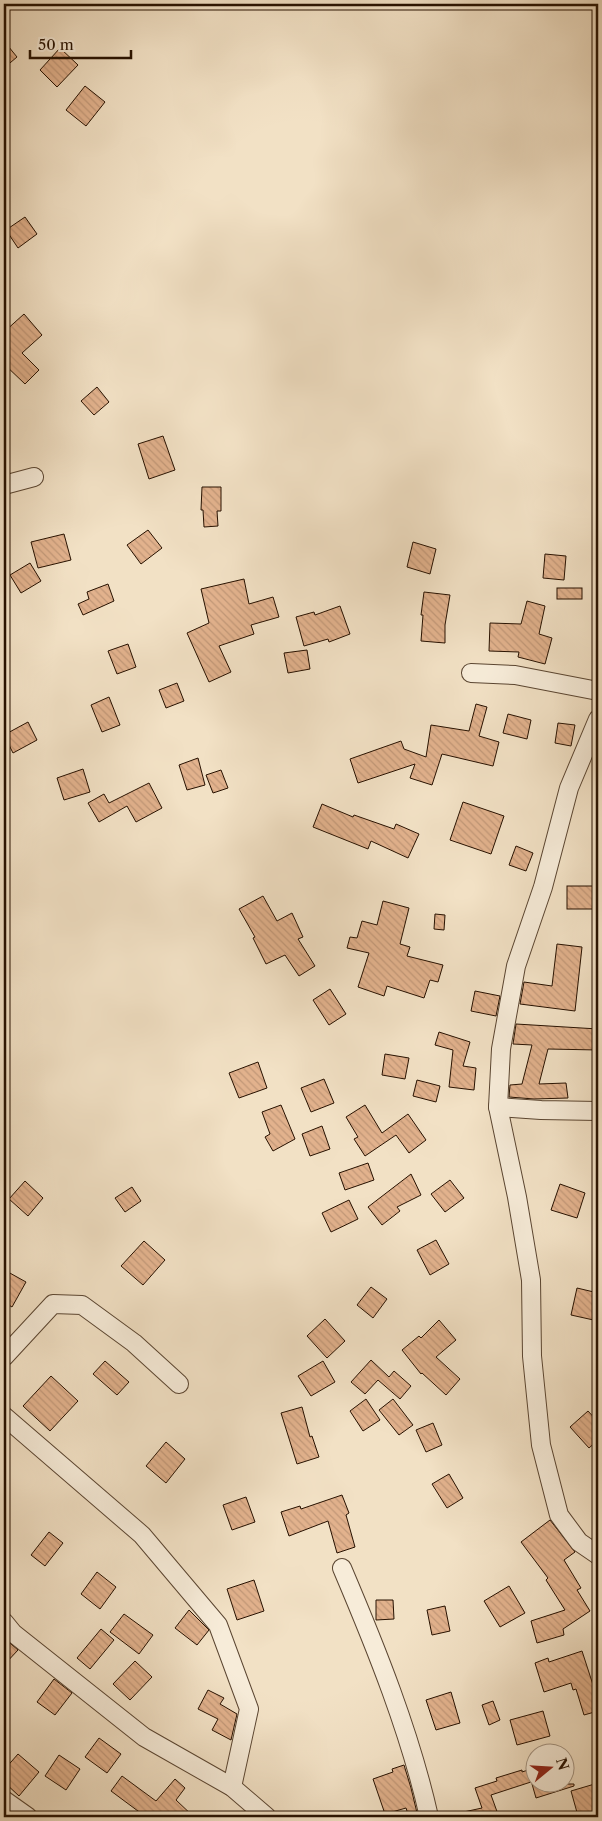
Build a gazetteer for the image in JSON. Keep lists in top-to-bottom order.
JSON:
{
  "scale_bar": "50 m",
  "north": "right"
}
